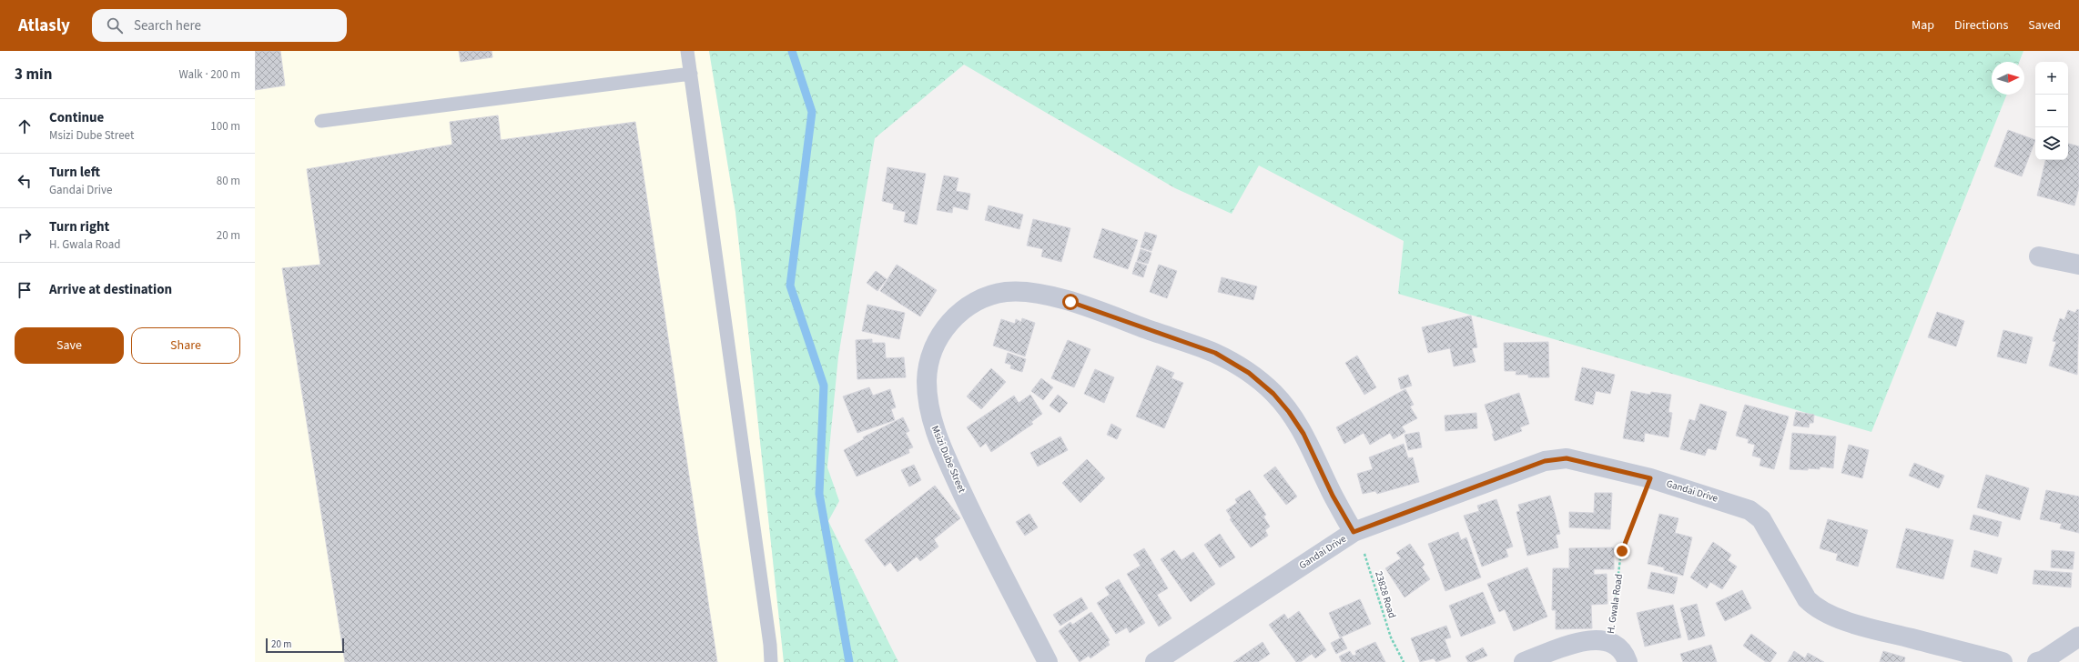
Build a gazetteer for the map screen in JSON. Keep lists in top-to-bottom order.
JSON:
{
  "streets": {
    "street": ["Msizi Dube Street", "Gandai Drive", "H. Gwala Road"],
    "path": ["23828 Road"]
  },
  "crossings": [
    ["Msizi Dube Street", "Gandai Drive"],
    ["Msizi Dube Street", "23828 Road"],
    ["Gandai Drive", "23828 Road"],
    ["Gandai Drive", "H. Gwala Road"]
  ],
  "scale_bar": "20 m",
  "north": "right",
  "page": {
    "header": "Atlasly",
    "search": "Search here",
    "nav": ["Map", "Directions", "Saved"],
    "heading": ["3 min", "Walk · 200 m"],
    "map_buttons": ["+", "−"],
    "list": [
      ["Continue", "Msizi Dube Street", "100 m"],
      ["Turn left", "Gandai Drive", "80 m"],
      ["Turn right", "H. Gwala Road", "20 m"],
      "Arrive at destination"
    ],
    "buttons": ["Save", "Share"],
    "scale": "20 m"
  }
}
